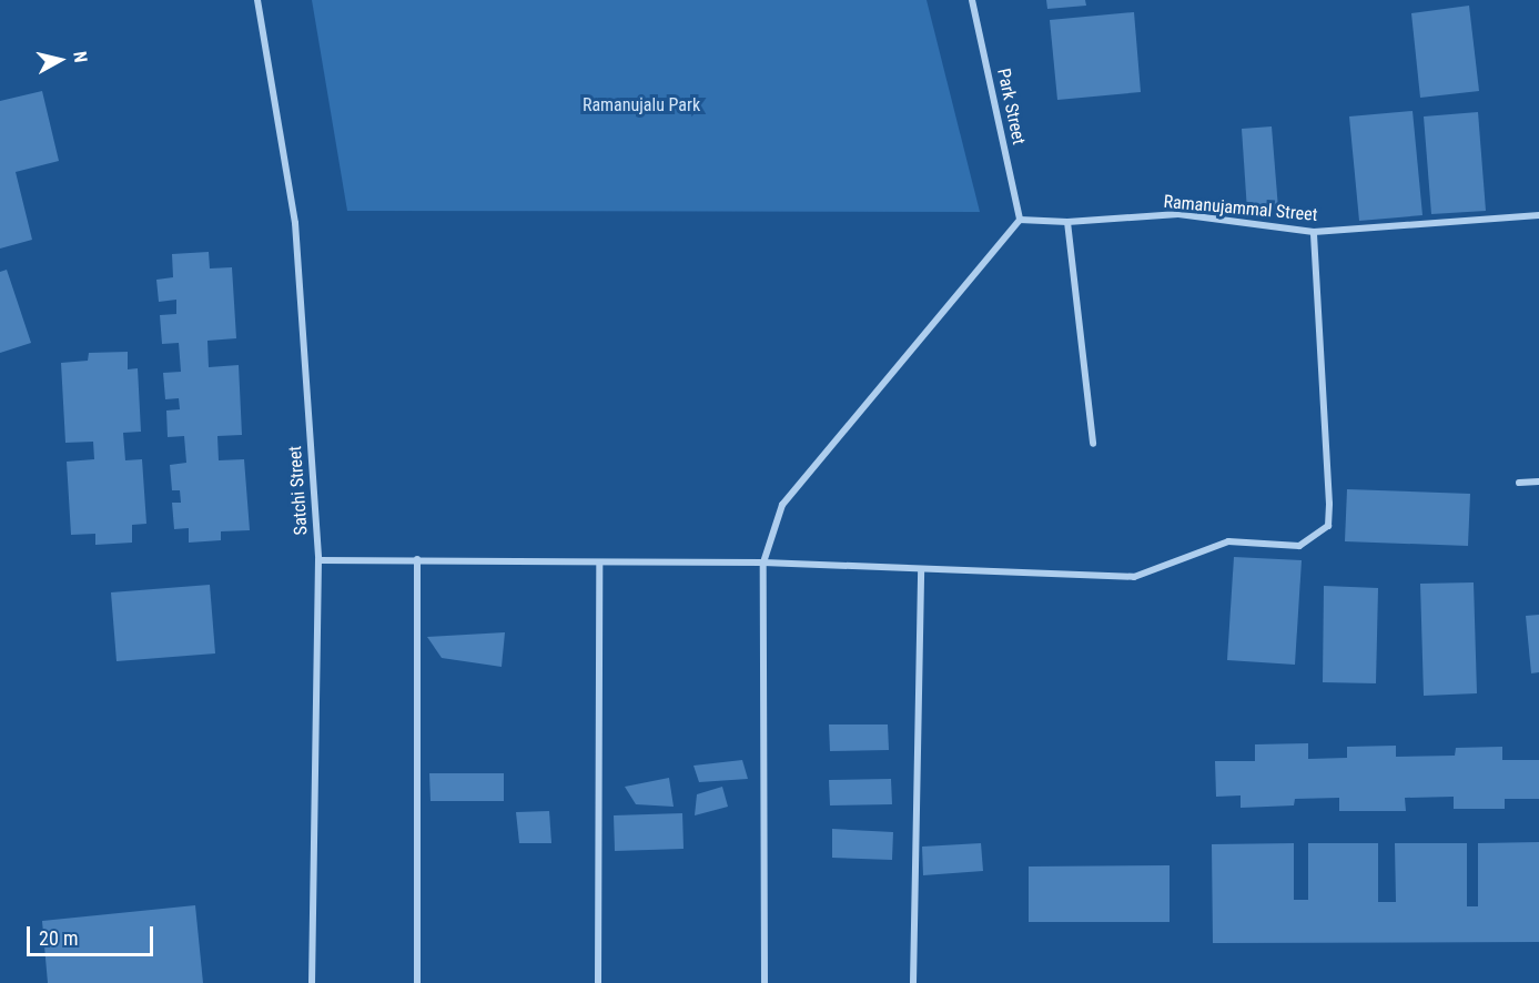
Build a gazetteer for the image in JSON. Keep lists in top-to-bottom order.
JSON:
{
  "streets": {
    "street": ["Park Street", "Ramanujammal Street", "Satchi Street"]
  },
  "crossings": [
    ["Park Street", "Ramanujammal Street"]
  ],
  "parks": ["Ramanujalu Park"],
  "scale_bar": "20 m",
  "north": "right"
}
